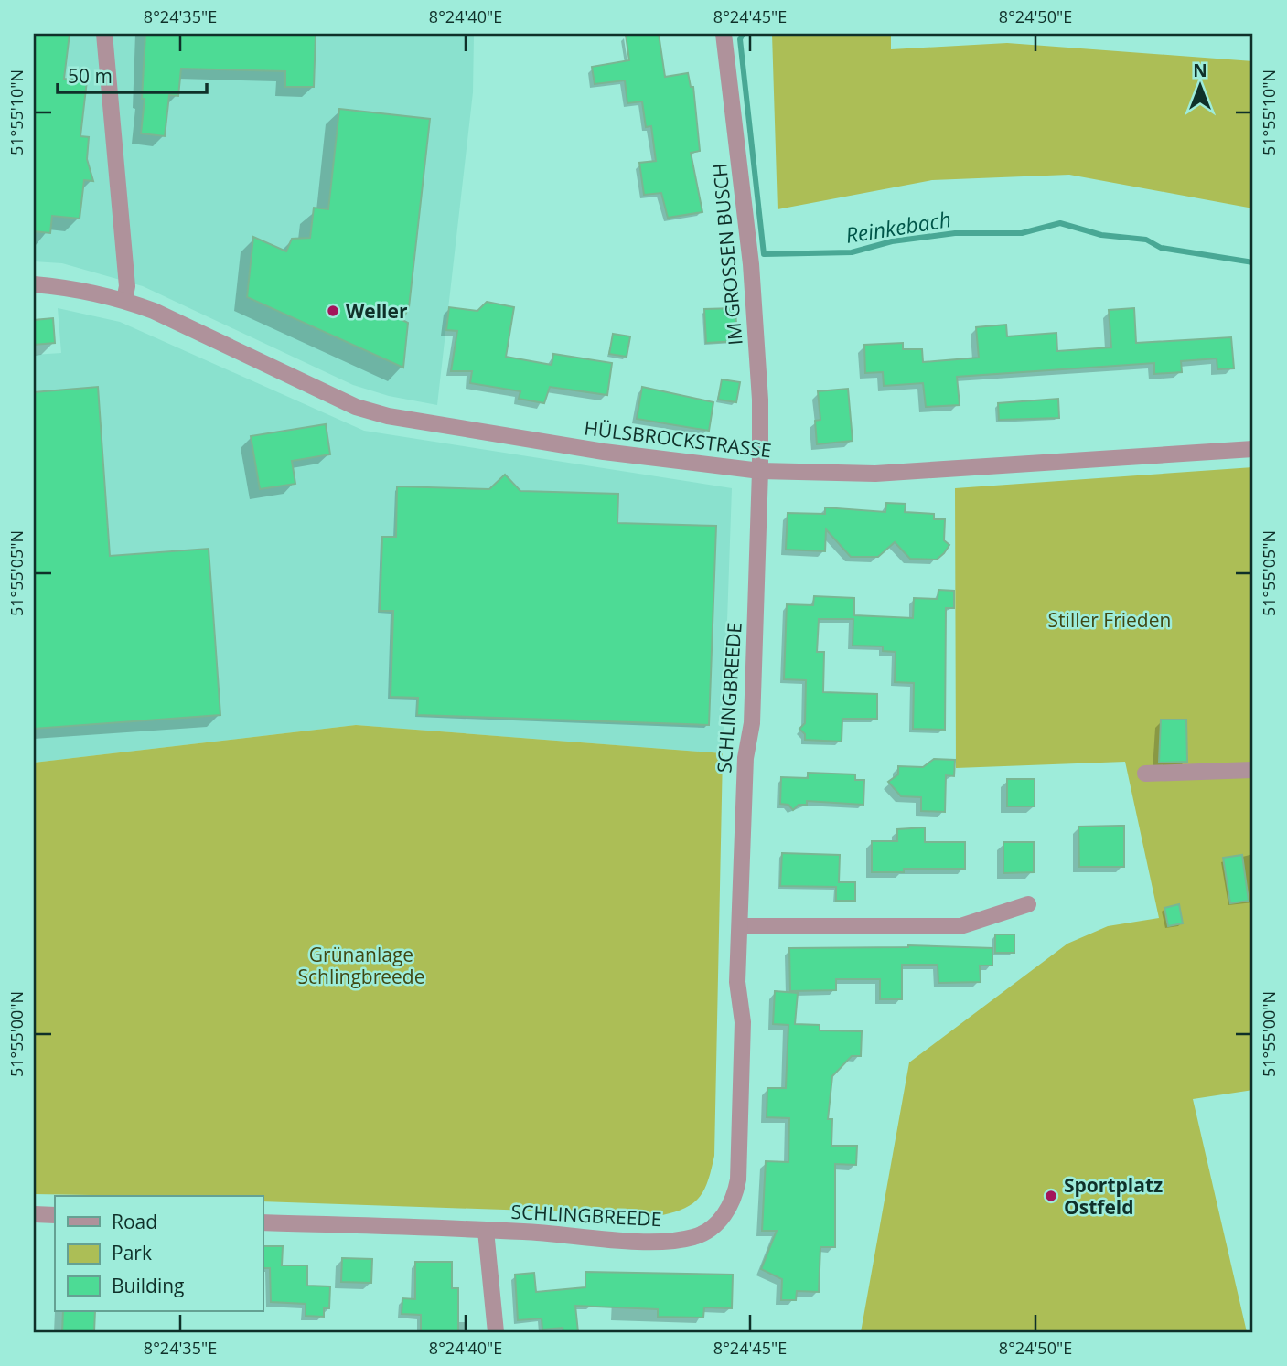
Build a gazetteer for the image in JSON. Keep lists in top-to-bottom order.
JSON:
{
  "streets": {
    "street": ["IM GROSSEN BUSCH", "HÜLSBROCKSTRASSE", "SCHLINGBREEDE"]
  },
  "crossings": [
    ["IM GROSSEN BUSCH", "HÜLSBROCKSTRASSE"],
    ["IM GROSSEN BUSCH", "SCHLINGBREEDE"],
    ["HÜLSBROCKSTRASSE", "SCHLINGBREEDE"]
  ],
  "water": ["Reinkebach"],
  "parks": ["Stiller Frieden", "Grünanlage Schlingbreede"],
  "places": ["Weller", "Sportplatz Ostfeld"],
  "legend": ["Road", "Park", "Building"],
  "scale_bar": "50 m",
  "north": "top",
  "coordinates": [
    "8°24'35\"E",
    "8°24'40\"E",
    "8°24'45\"E",
    "8°24'50\"E",
    "51°55'10\"N",
    "51°55'05\"N",
    "51°55'00\"N"
  ]
}
